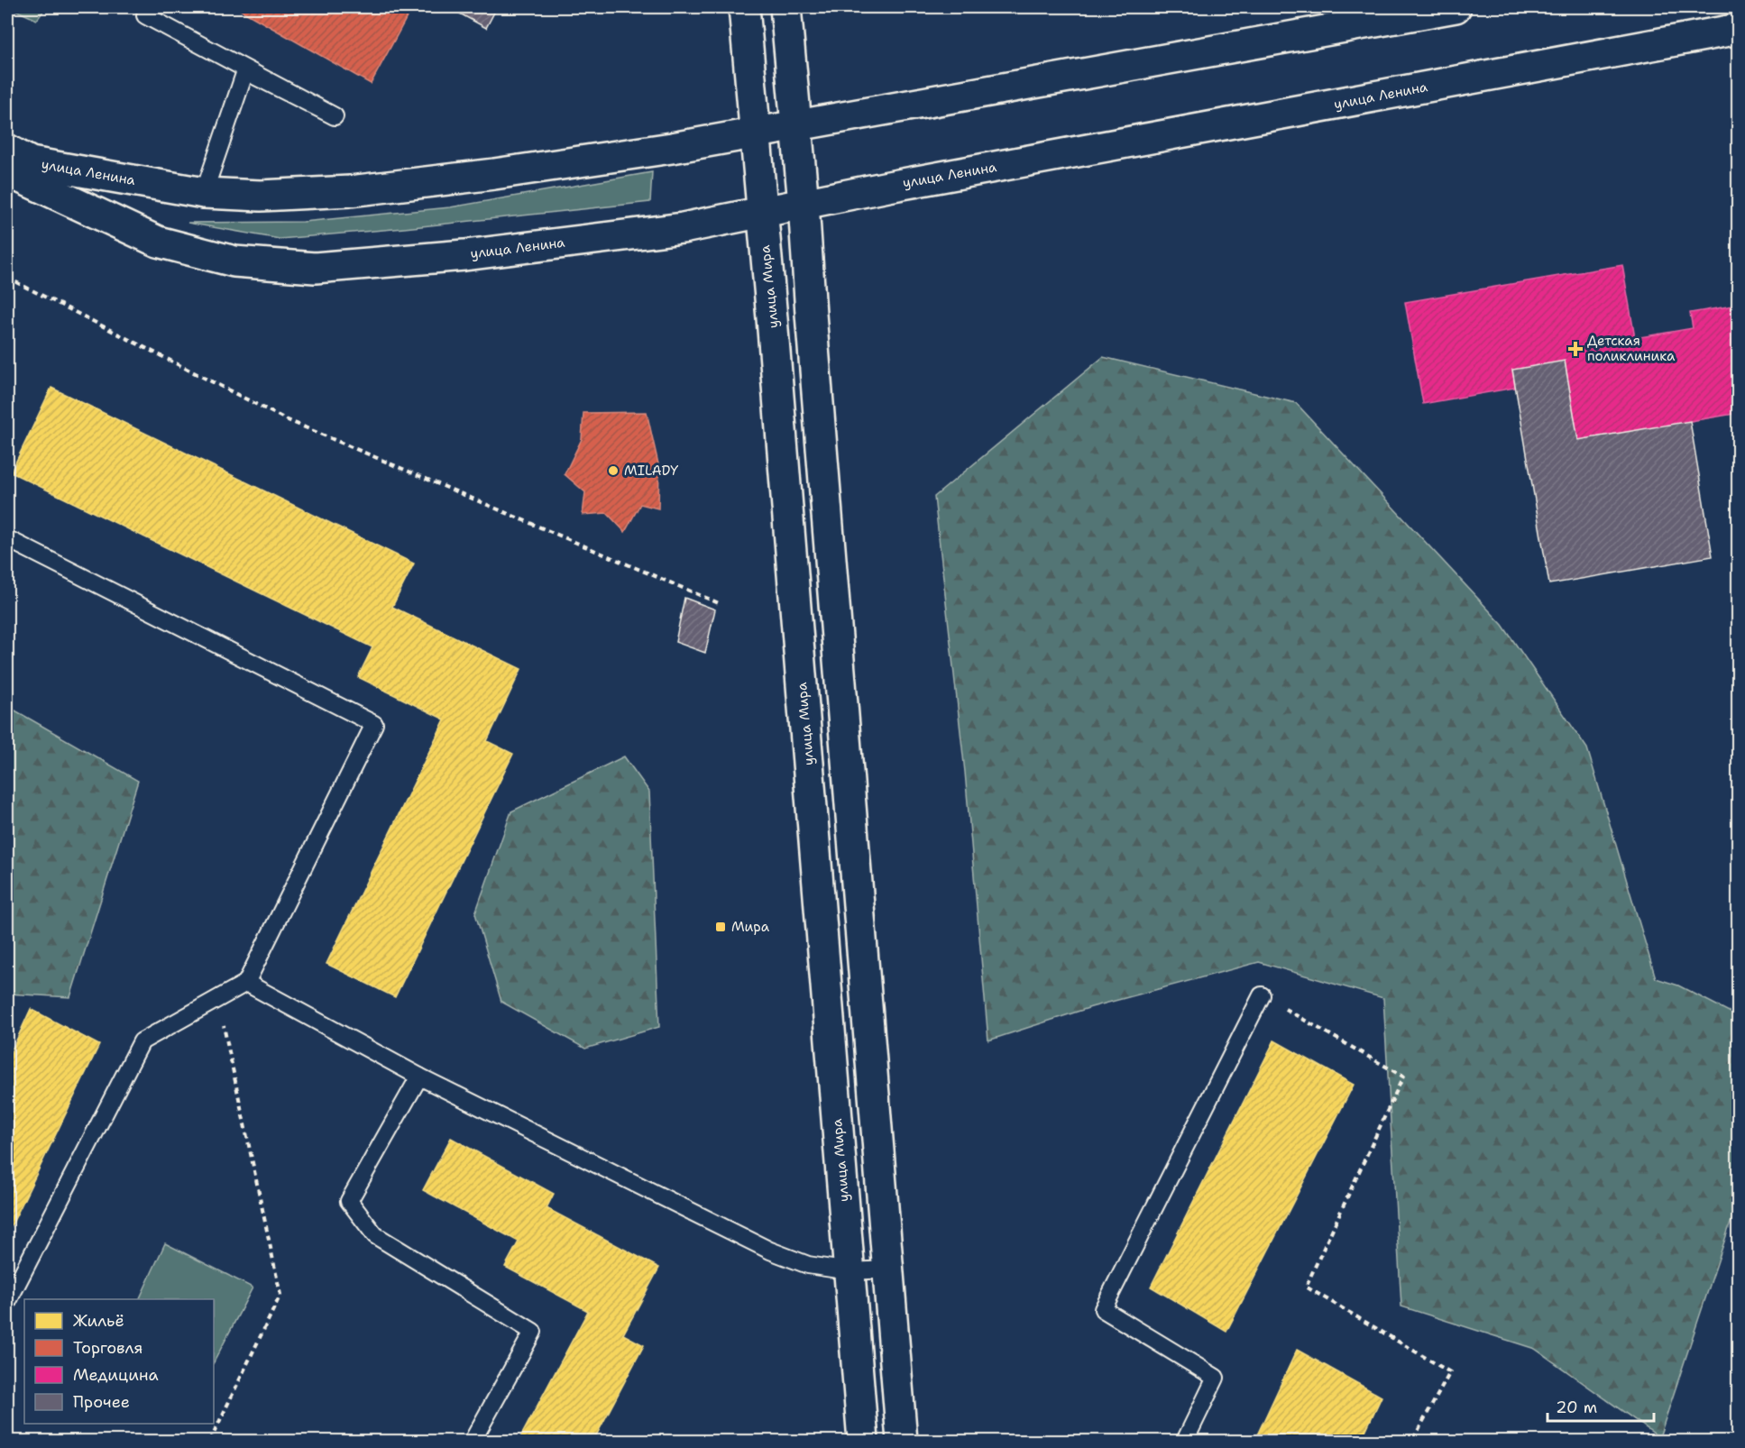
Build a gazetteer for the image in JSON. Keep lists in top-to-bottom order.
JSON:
{
  "streets": {
    "main road": ["улица Ленина", "улица Мира"]
  },
  "crossings": [
    ["улица Ленина", "улица Мира"]
  ],
  "places": {
    "health": ["Детская поликлиника"],
    "other": ["МILADY"],
    "transit": ["Мира"]
  },
  "legend": [
    "Жильё",
    "Торговля",
    "Медицина",
    "Прочее"
  ],
  "scale_bar": "20 m"
}
